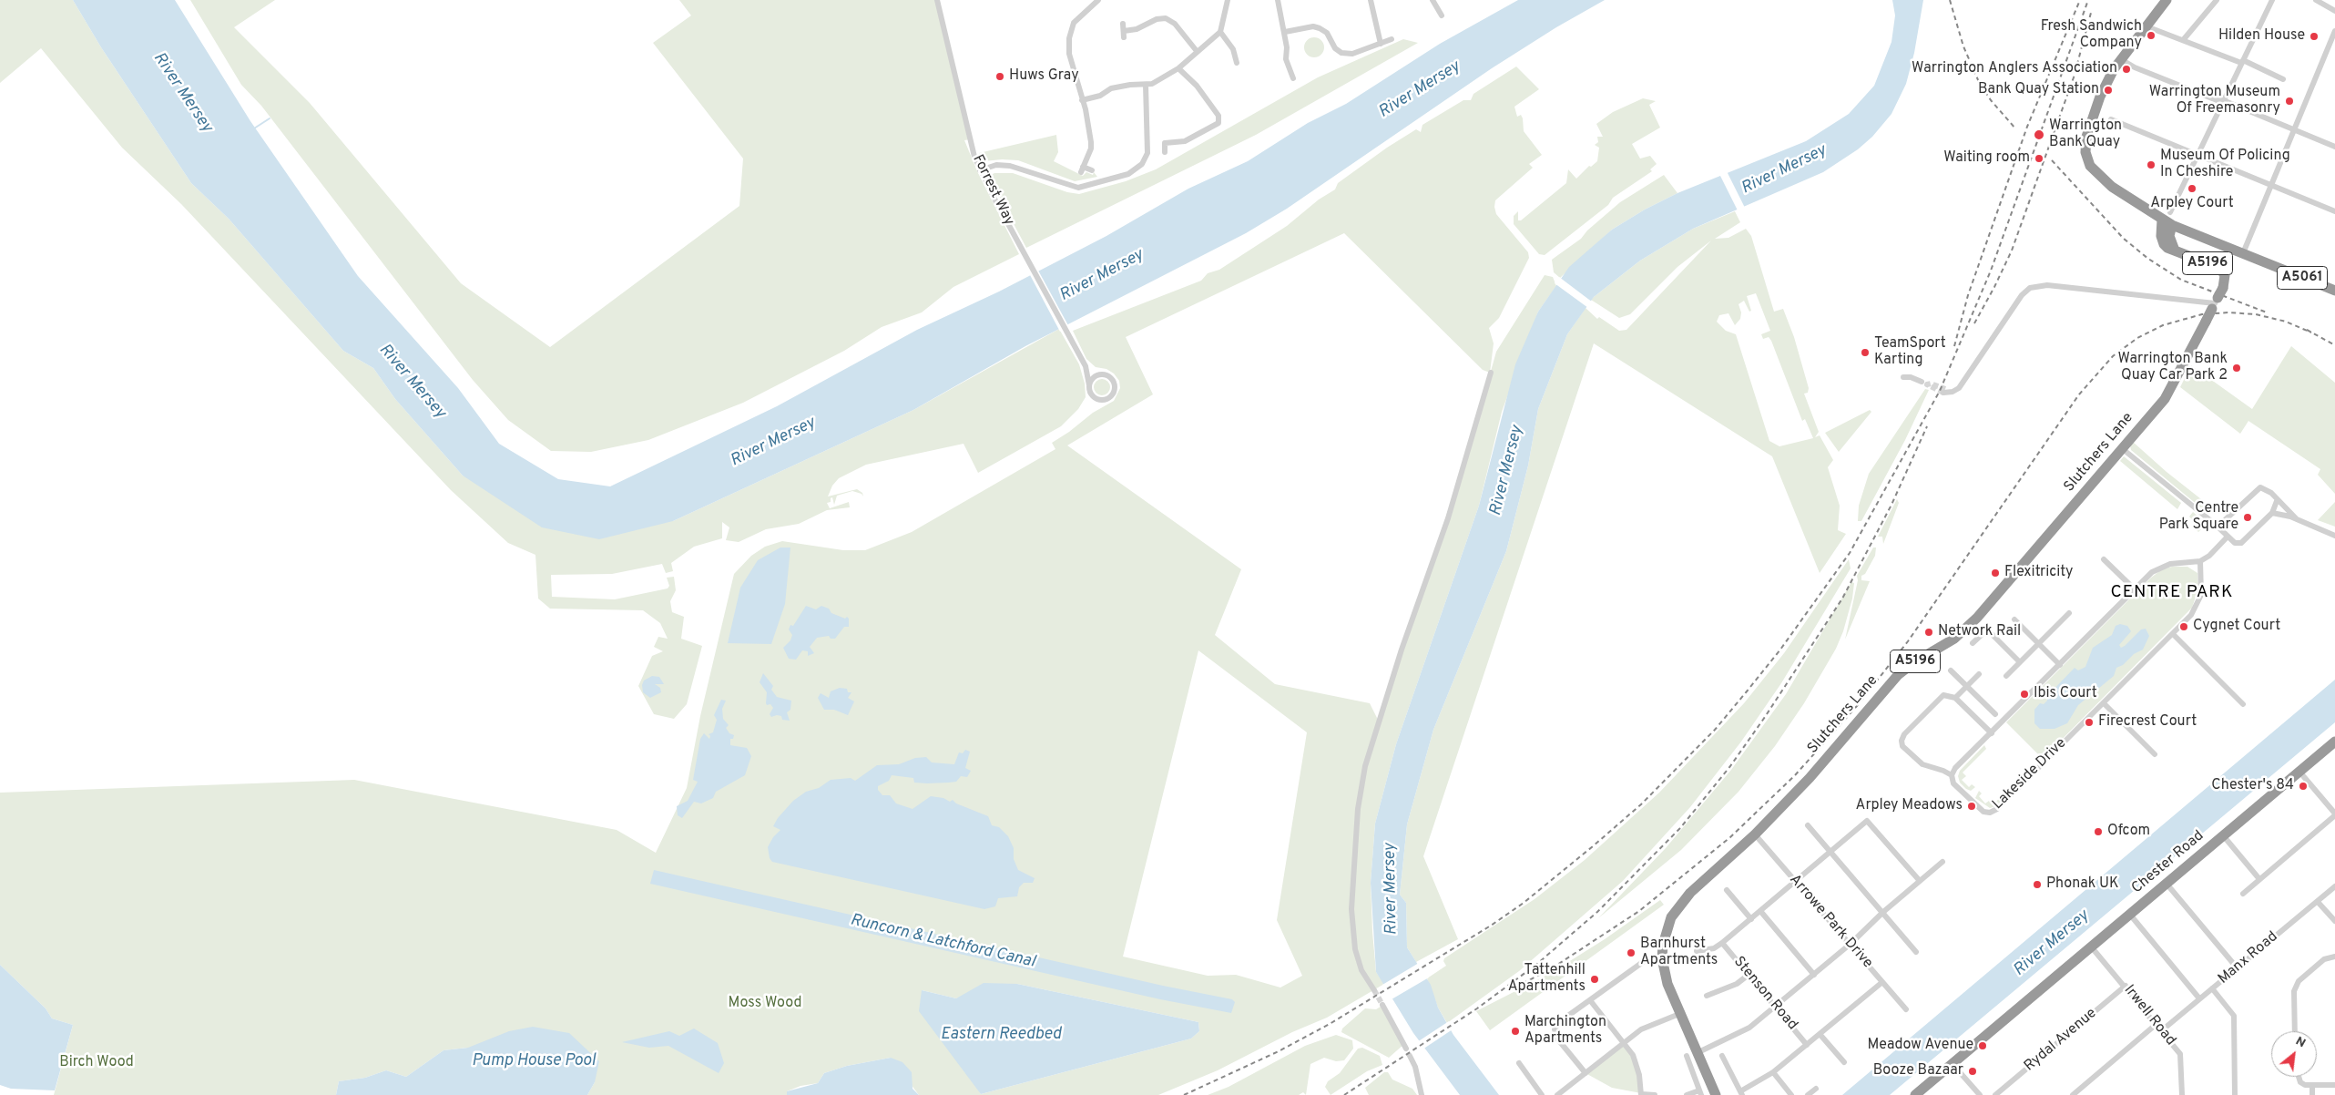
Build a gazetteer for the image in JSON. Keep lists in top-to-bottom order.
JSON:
{
  "streets": {
    "highway": [
      "A5196",
      "A5061",
      "Slutchers Lane",
      "Chester Road"
    ],
    "street": [
      "Forrest Way",
      "Lakeside Drive",
      "Arrowe Park Drive",
      "Manx Road",
      "Stenson Road",
      "Irwell Road",
      "Rydal Avenue"
    ]
  },
  "crossings": [
    ["A5196", "A5061"],
    ["A5196", "Slutchers Lane"],
    ["A5061", "Slutchers Lane"],
    ["Slutchers Lane", "Arrowe Park Drive"],
    ["Chester Road", "Irwell Road"],
    ["Manx Road", "Irwell Road"],
    ["Irwell Road", "Rydal Avenue"]
  ],
  "districts": ["CENTRE PARK"],
  "water": [
    "River Mersey",
    "Runcorn & Latchford Canal",
    "Eastern Reedbed",
    "Pump House Pool"
  ],
  "parks": ["Moss Wood", "Birch Wood"],
  "places": [
    "Fresh Sandwich Company",
    "Hilden House",
    "Warrington Anglers Association",
    "Huws Gray",
    "Bank Quay Station",
    "Warrington Museum Of Freemasonry",
    "Warrington Bank Quay",
    "Waiting room",
    "Museum Of Policing In Cheshire",
    "Arpley Court",
    "TeamSport Karting",
    "Warrington Bank Quay Car Park 2",
    "Centre Park Square",
    "Flexitricity",
    "Cygnet Court",
    "Network Rail",
    "Ibis Court",
    "Firecrest Court",
    "Chester's 84",
    "Arpley Meadows",
    "Ofcom",
    "Phonak UK",
    "Barnhurst Apartments",
    "Tattenhill Apartments",
    "Marchington Apartments",
    "Meadow Avenue",
    "Booze Bazaar"
  ],
  "north": "top right"
}
